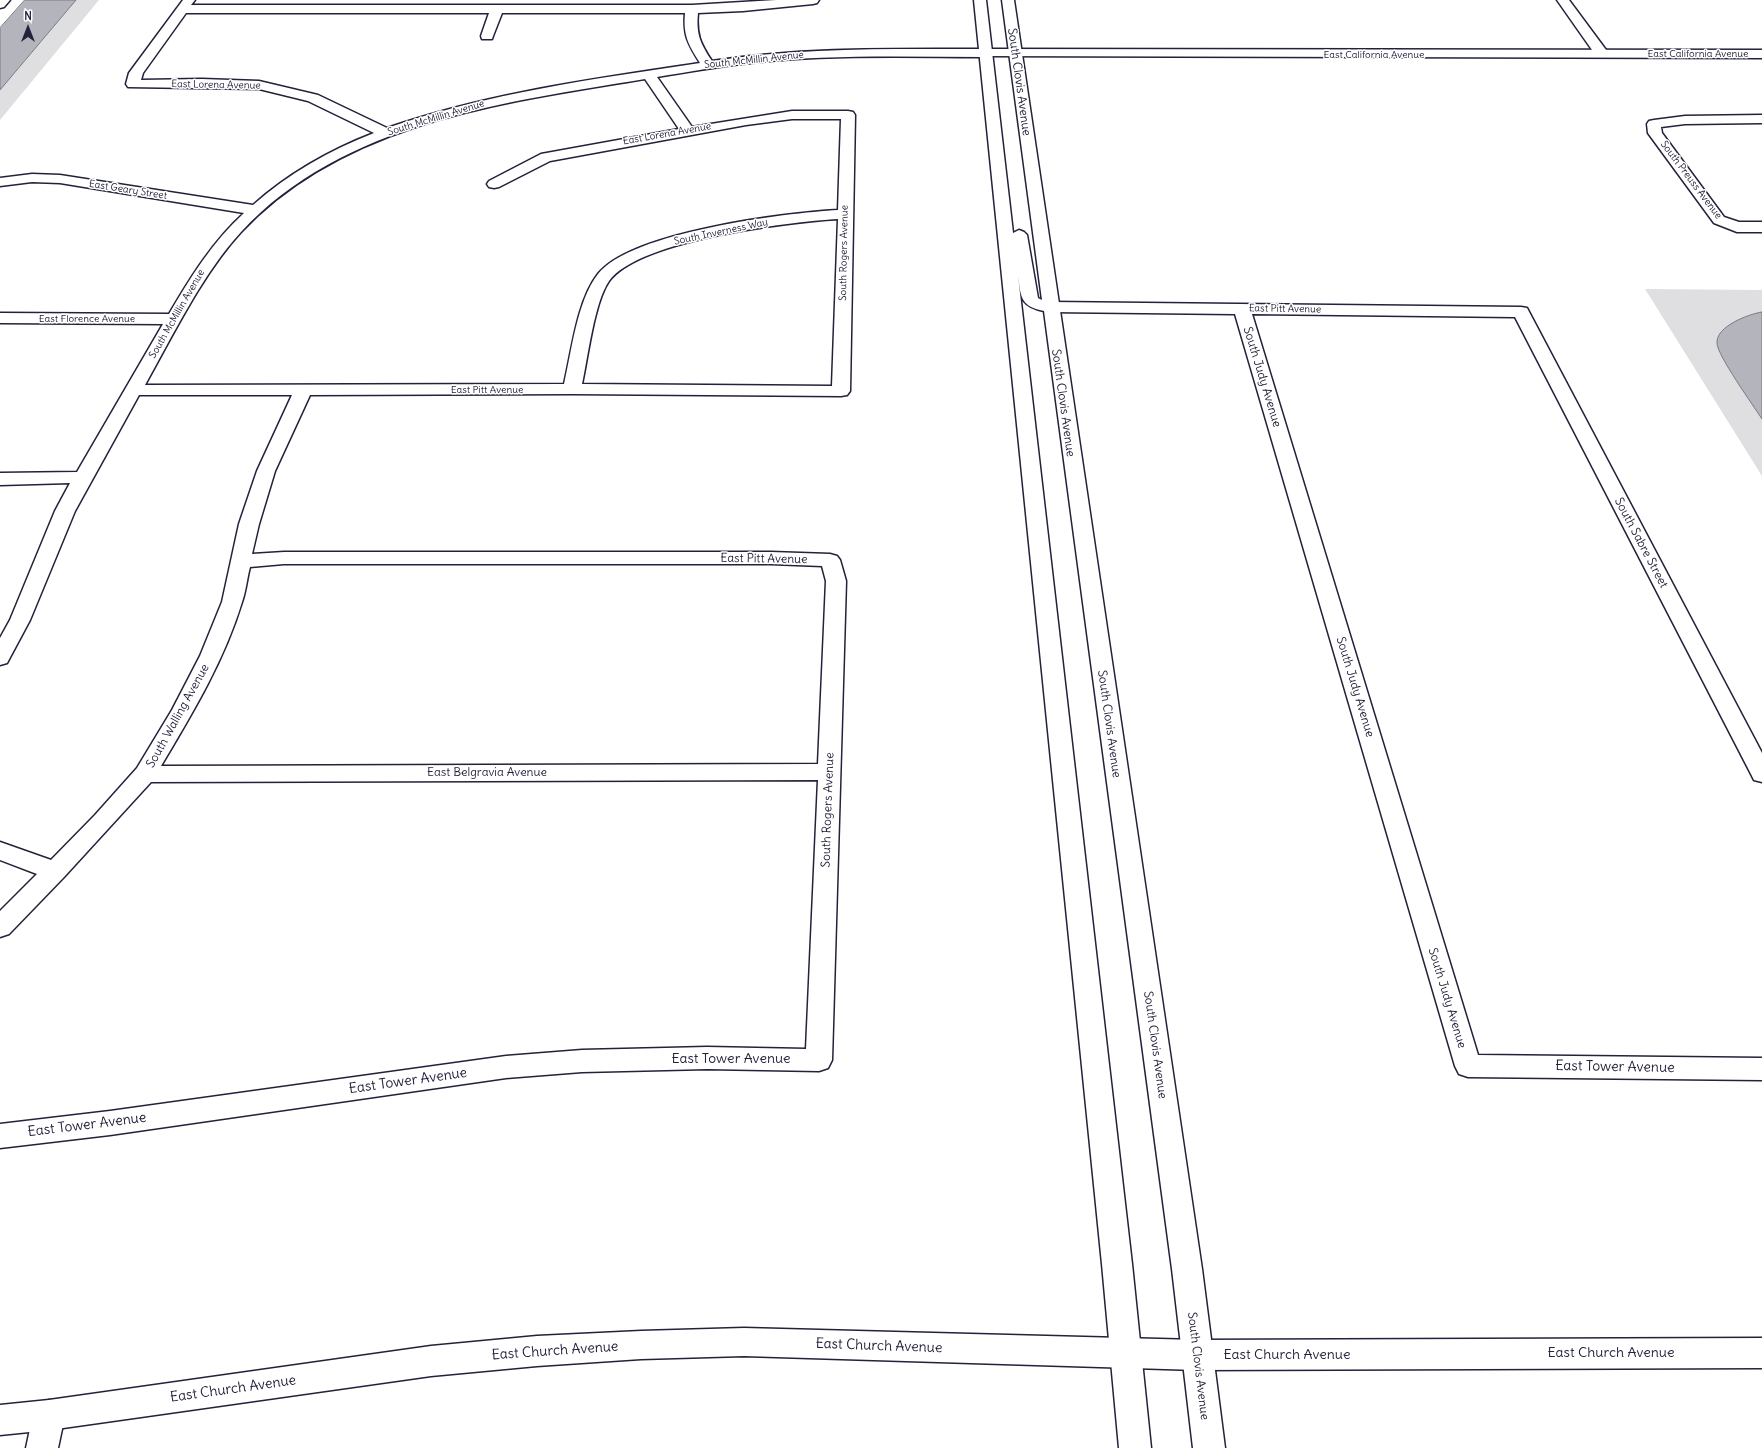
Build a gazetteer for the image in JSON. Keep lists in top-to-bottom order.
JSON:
{
  "streets": {
    "street": [
      "East California Avenue",
      "South McMillin Avenue",
      "South Clovis Avenue",
      "East Lorena Avenue",
      "South Preuss Avenue",
      "East Geary Street",
      "South Inverness Way",
      "South Rogers Avenue",
      "East Pitt Avenue",
      "East Florence Avenue",
      "South Judy Avenue",
      "South Sabre Street",
      "South Walling Avenue",
      "East Belgravia Avenue",
      "East Tower Avenue",
      "East Church Avenue"
    ]
  },
  "crossings": [
    ["East California Avenue", "South McMillin Avenue"],
    ["East California Avenue", "South Clovis Avenue"],
    ["South McMillin Avenue", "East Lorena Avenue"],
    ["South McMillin Avenue", "East Geary Street"],
    ["South McMillin Avenue", "East Pitt Avenue"],
    ["South McMillin Avenue", "East Florence Avenue"],
    ["South Clovis Avenue", "East Pitt Avenue"],
    ["South Clovis Avenue", "East Church Avenue"],
    ["East Lorena Avenue", "South Rogers Avenue"],
    ["South Inverness Way", "South Rogers Avenue"],
    ["South Inverness Way", "East Pitt Avenue"],
    ["South Rogers Avenue", "East Pitt Avenue"],
    ["South Rogers Avenue", "East Belgravia Avenue"],
    ["South Rogers Avenue", "East Tower Avenue"],
    ["East Pitt Avenue", "South Judy Avenue"],
    ["East Pitt Avenue", "South Sabre Street"],
    ["East Pitt Avenue", "South Walling Avenue"],
    ["South Judy Avenue", "East Tower Avenue"],
    ["South Walling Avenue", "East Belgravia Avenue"]
  ],
  "north": "top"
}
